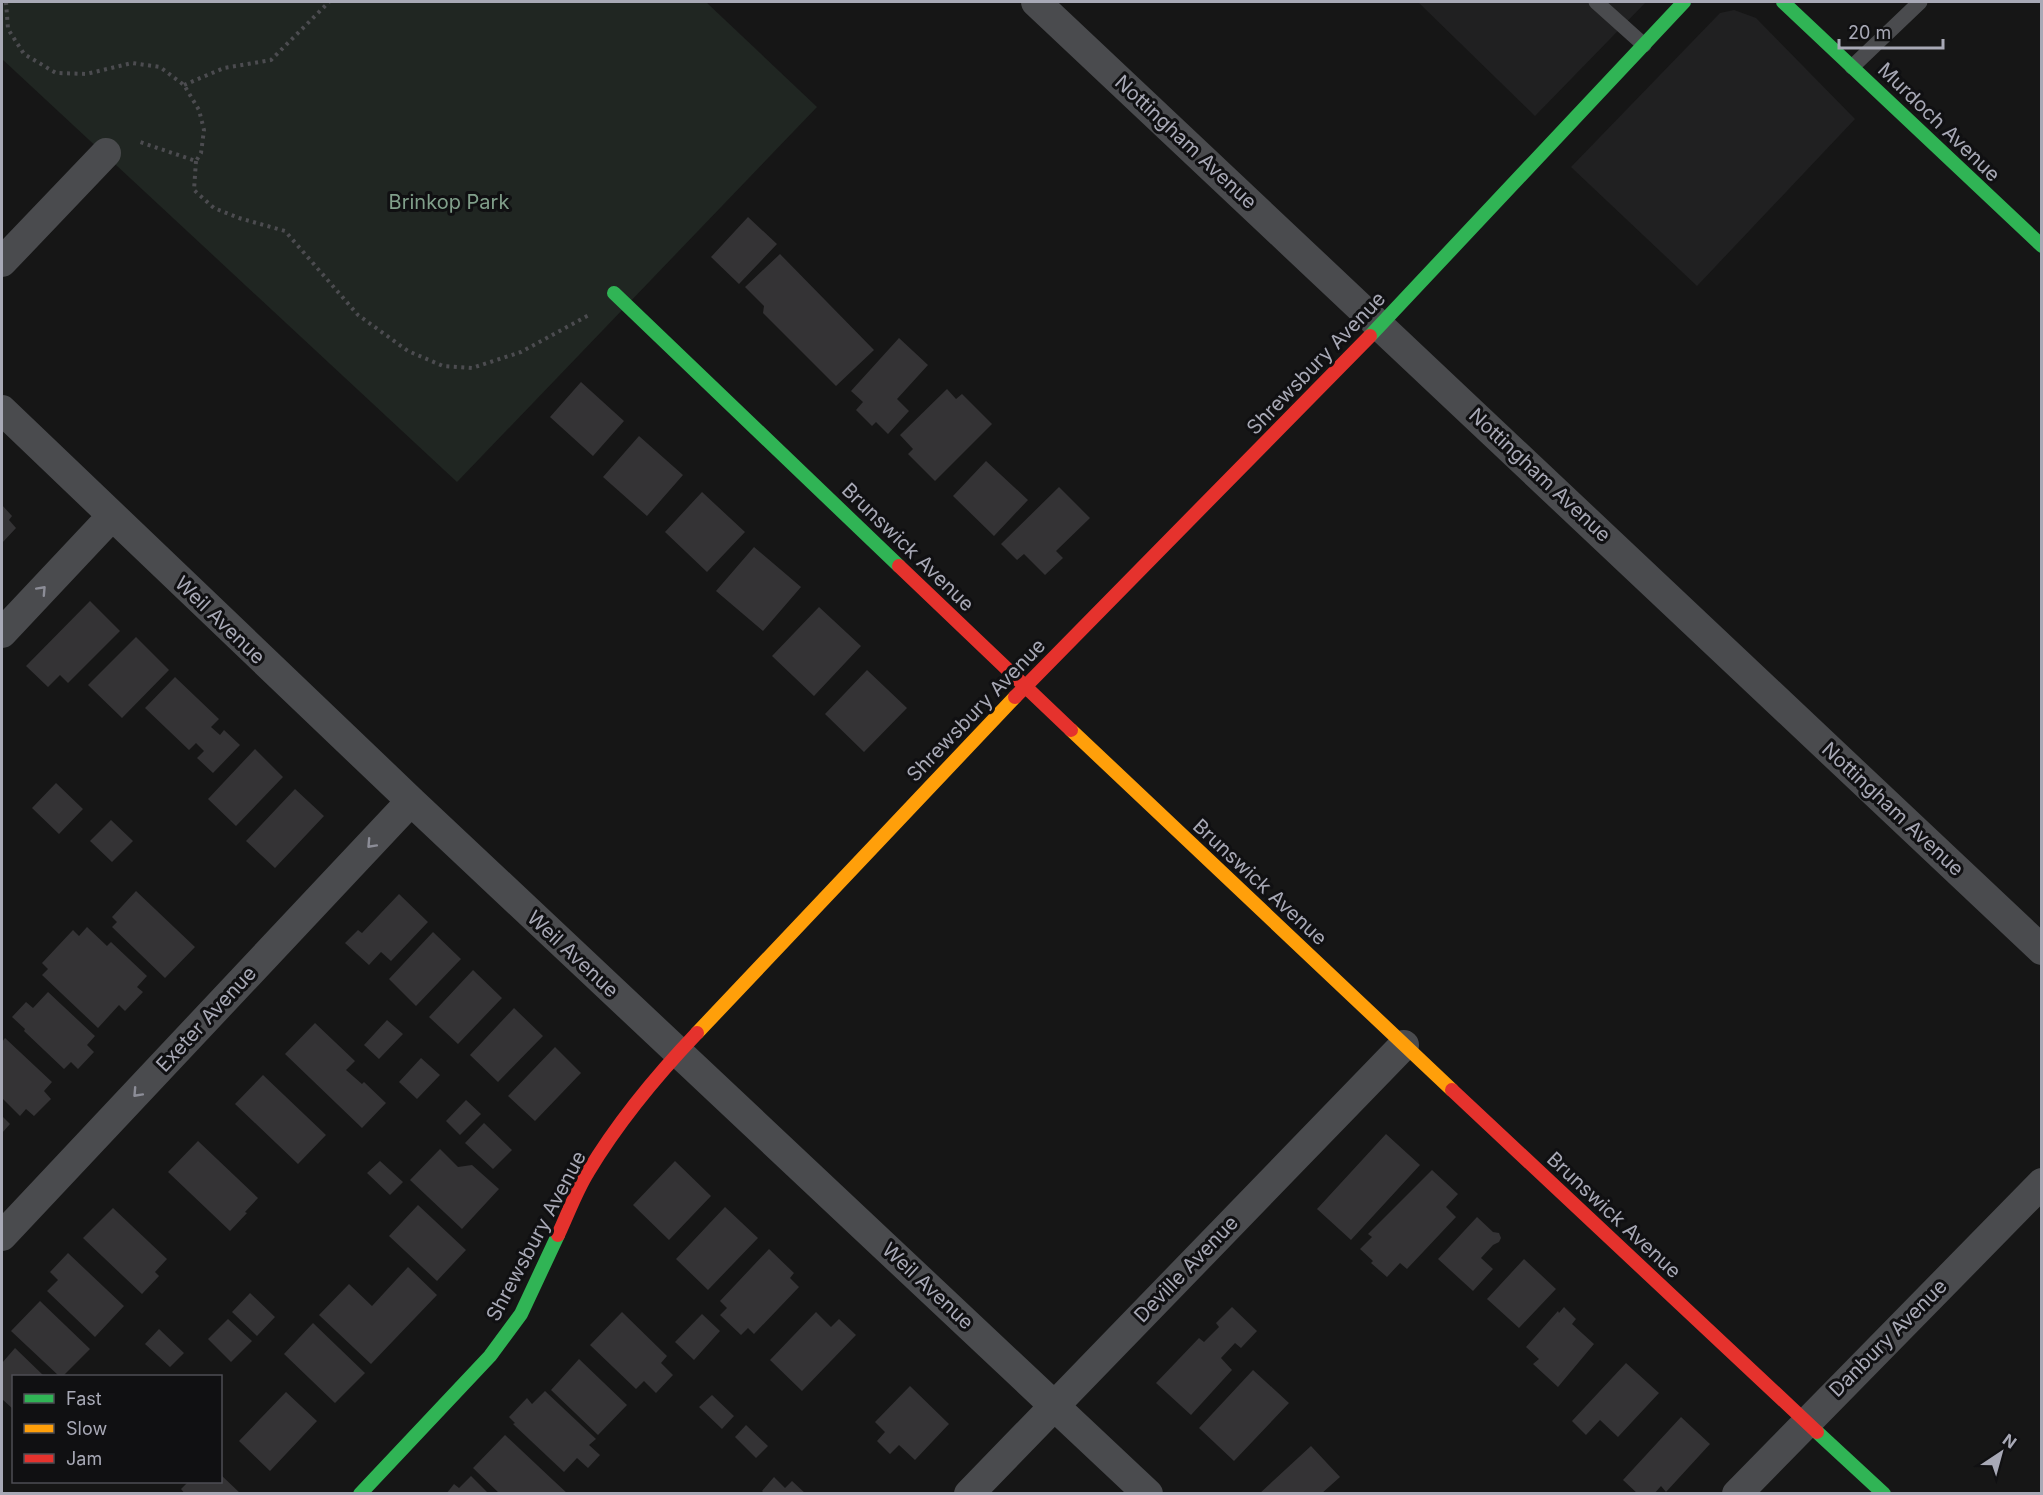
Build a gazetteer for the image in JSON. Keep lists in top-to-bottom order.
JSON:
{
  "streets": {
    "street": [
      "Murdoch Avenue",
      "Nottingham Avenue",
      "Shrewsbury Avenue",
      "Brunswick Avenue",
      "Weil Avenue",
      "Exeter Avenue",
      "Deville Avenue",
      "Danbury Avenue"
    ]
  },
  "crossings": [
    ["Nottingham Avenue", "Shrewsbury Avenue"],
    ["Shrewsbury Avenue", "Brunswick Avenue"],
    ["Shrewsbury Avenue", "Weil Avenue"],
    ["Brunswick Avenue", "Deville Avenue"],
    ["Brunswick Avenue", "Danbury Avenue"],
    ["Weil Avenue", "Exeter Avenue"],
    ["Weil Avenue", "Deville Avenue"]
  ],
  "one_way": ["Exeter Avenue"],
  "parks": ["Brinkop Park"],
  "legend": ["Fast", "Slow", "Jam"],
  "scale_bar": "20 m",
  "north": "top right"
}
